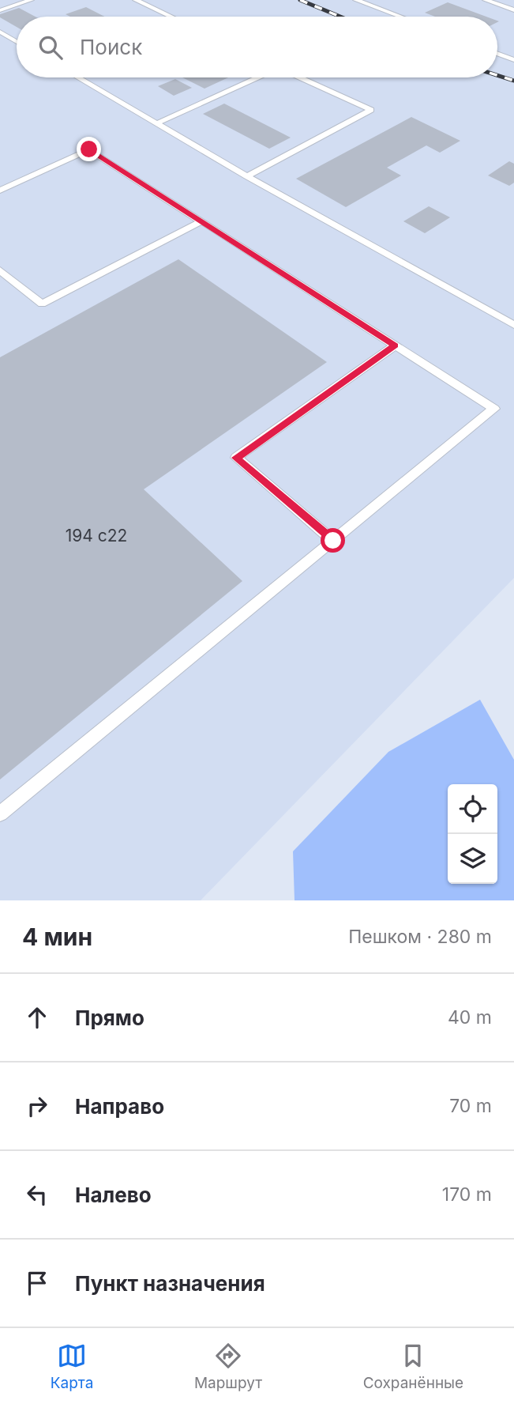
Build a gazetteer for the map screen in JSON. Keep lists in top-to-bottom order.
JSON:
{
  "house_numbers": ["194 с22"],
  "page": {
    "search": "Поиск",
    "heading": ["4 мин", "Пешком · 280 m"],
    "list": [
      ["Прямо", "40 m"],
      ["Направо", "70 m"],
      ["Налево", "170 m"],
      "Пункт назначения"
    ],
    "nav": ["Карта", "Маршрут", "Сохранённые"]
  }
}
